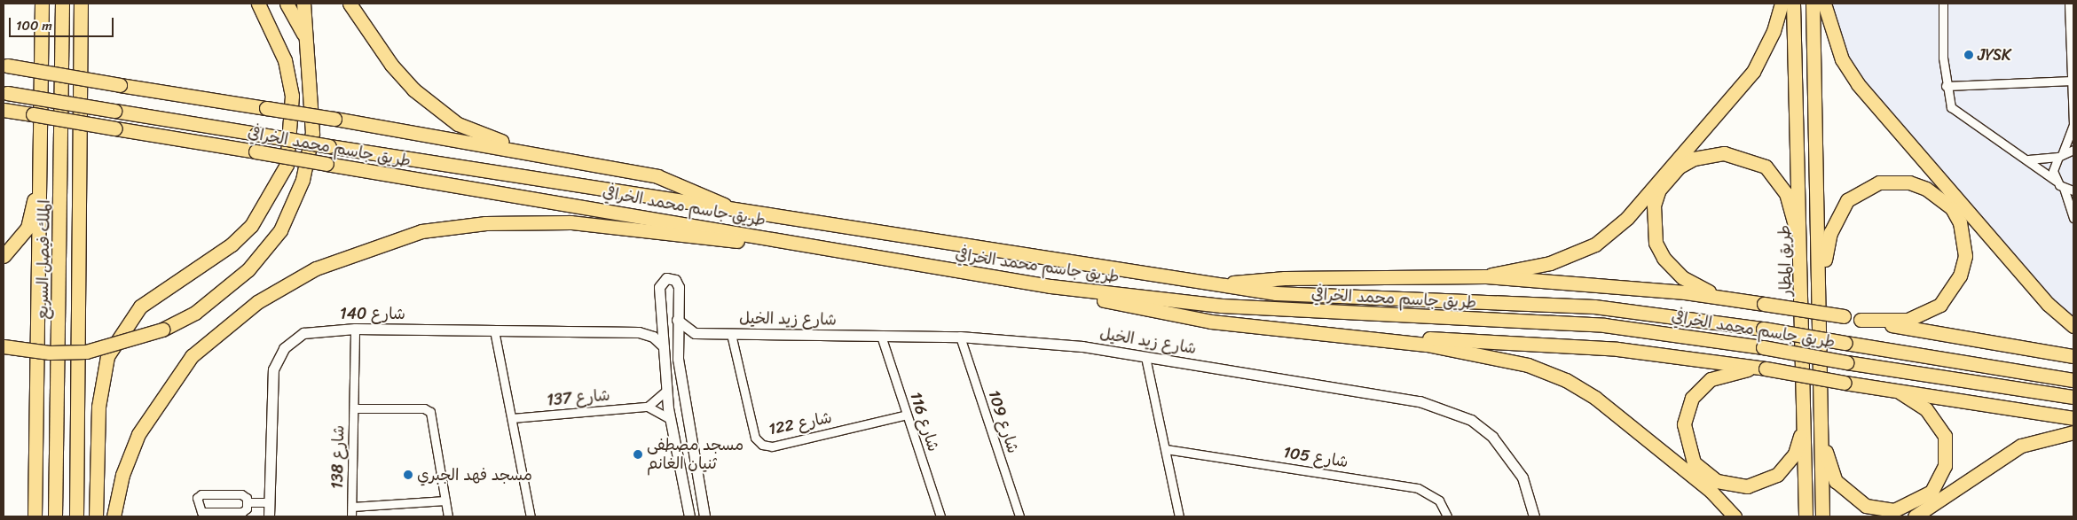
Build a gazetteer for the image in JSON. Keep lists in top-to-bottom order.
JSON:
{
  "streets": {
    "highway": ["طريق جاسم محمد الخرافي", "الملك فيصل السريع", "طريق المطار"],
    "street": [
      "شارع 140",
      "شارع زيد الخيل",
      "شارع 137",
      "شارع 116",
      "شارع 109",
      "شارع 122",
      "شارع 138",
      "شارع 105"
    ]
  },
  "crossings": [
    ["شارع 140", "شارع 138"],
    ["شارع زيد الخيل", "شارع 116"],
    ["شارع زيد الخيل", "شارع 109"],
    ["شارع زيد الخيل", "شارع 122"],
    ["شارع 116", "شارع 122"]
  ],
  "places": ["JYSK", "مسجد مصطفى ثنيان الغانم", "مسجد فهد الجبري"],
  "scale_bar": "100 m"
}
